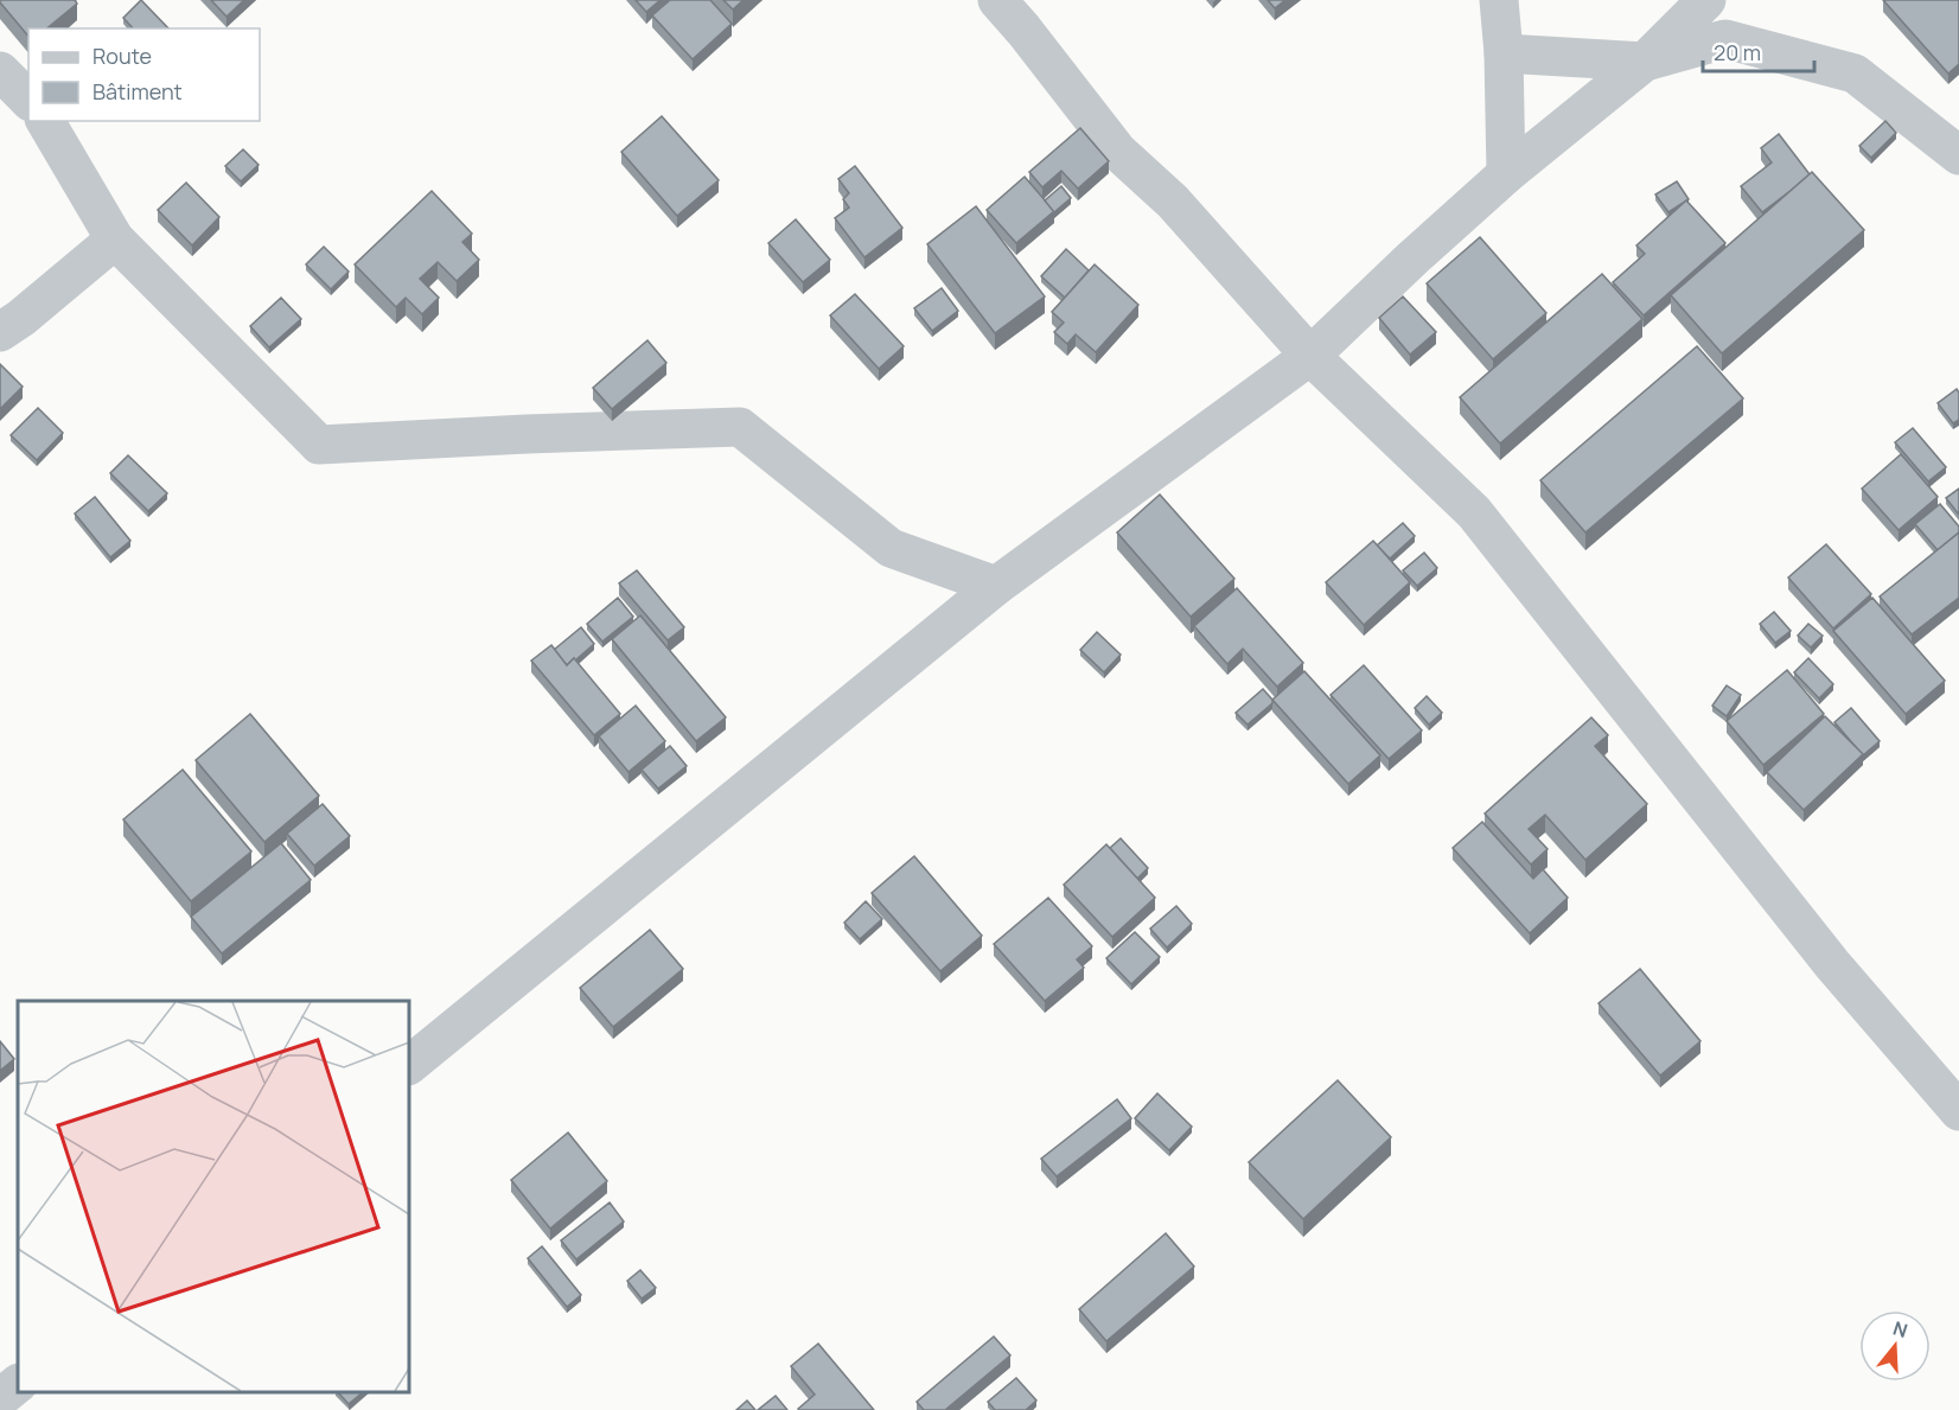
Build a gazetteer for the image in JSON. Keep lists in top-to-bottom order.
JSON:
{
  "legend": ["Route", "Bâtiment"],
  "scale_bar": "20 m",
  "north": "top"
}
